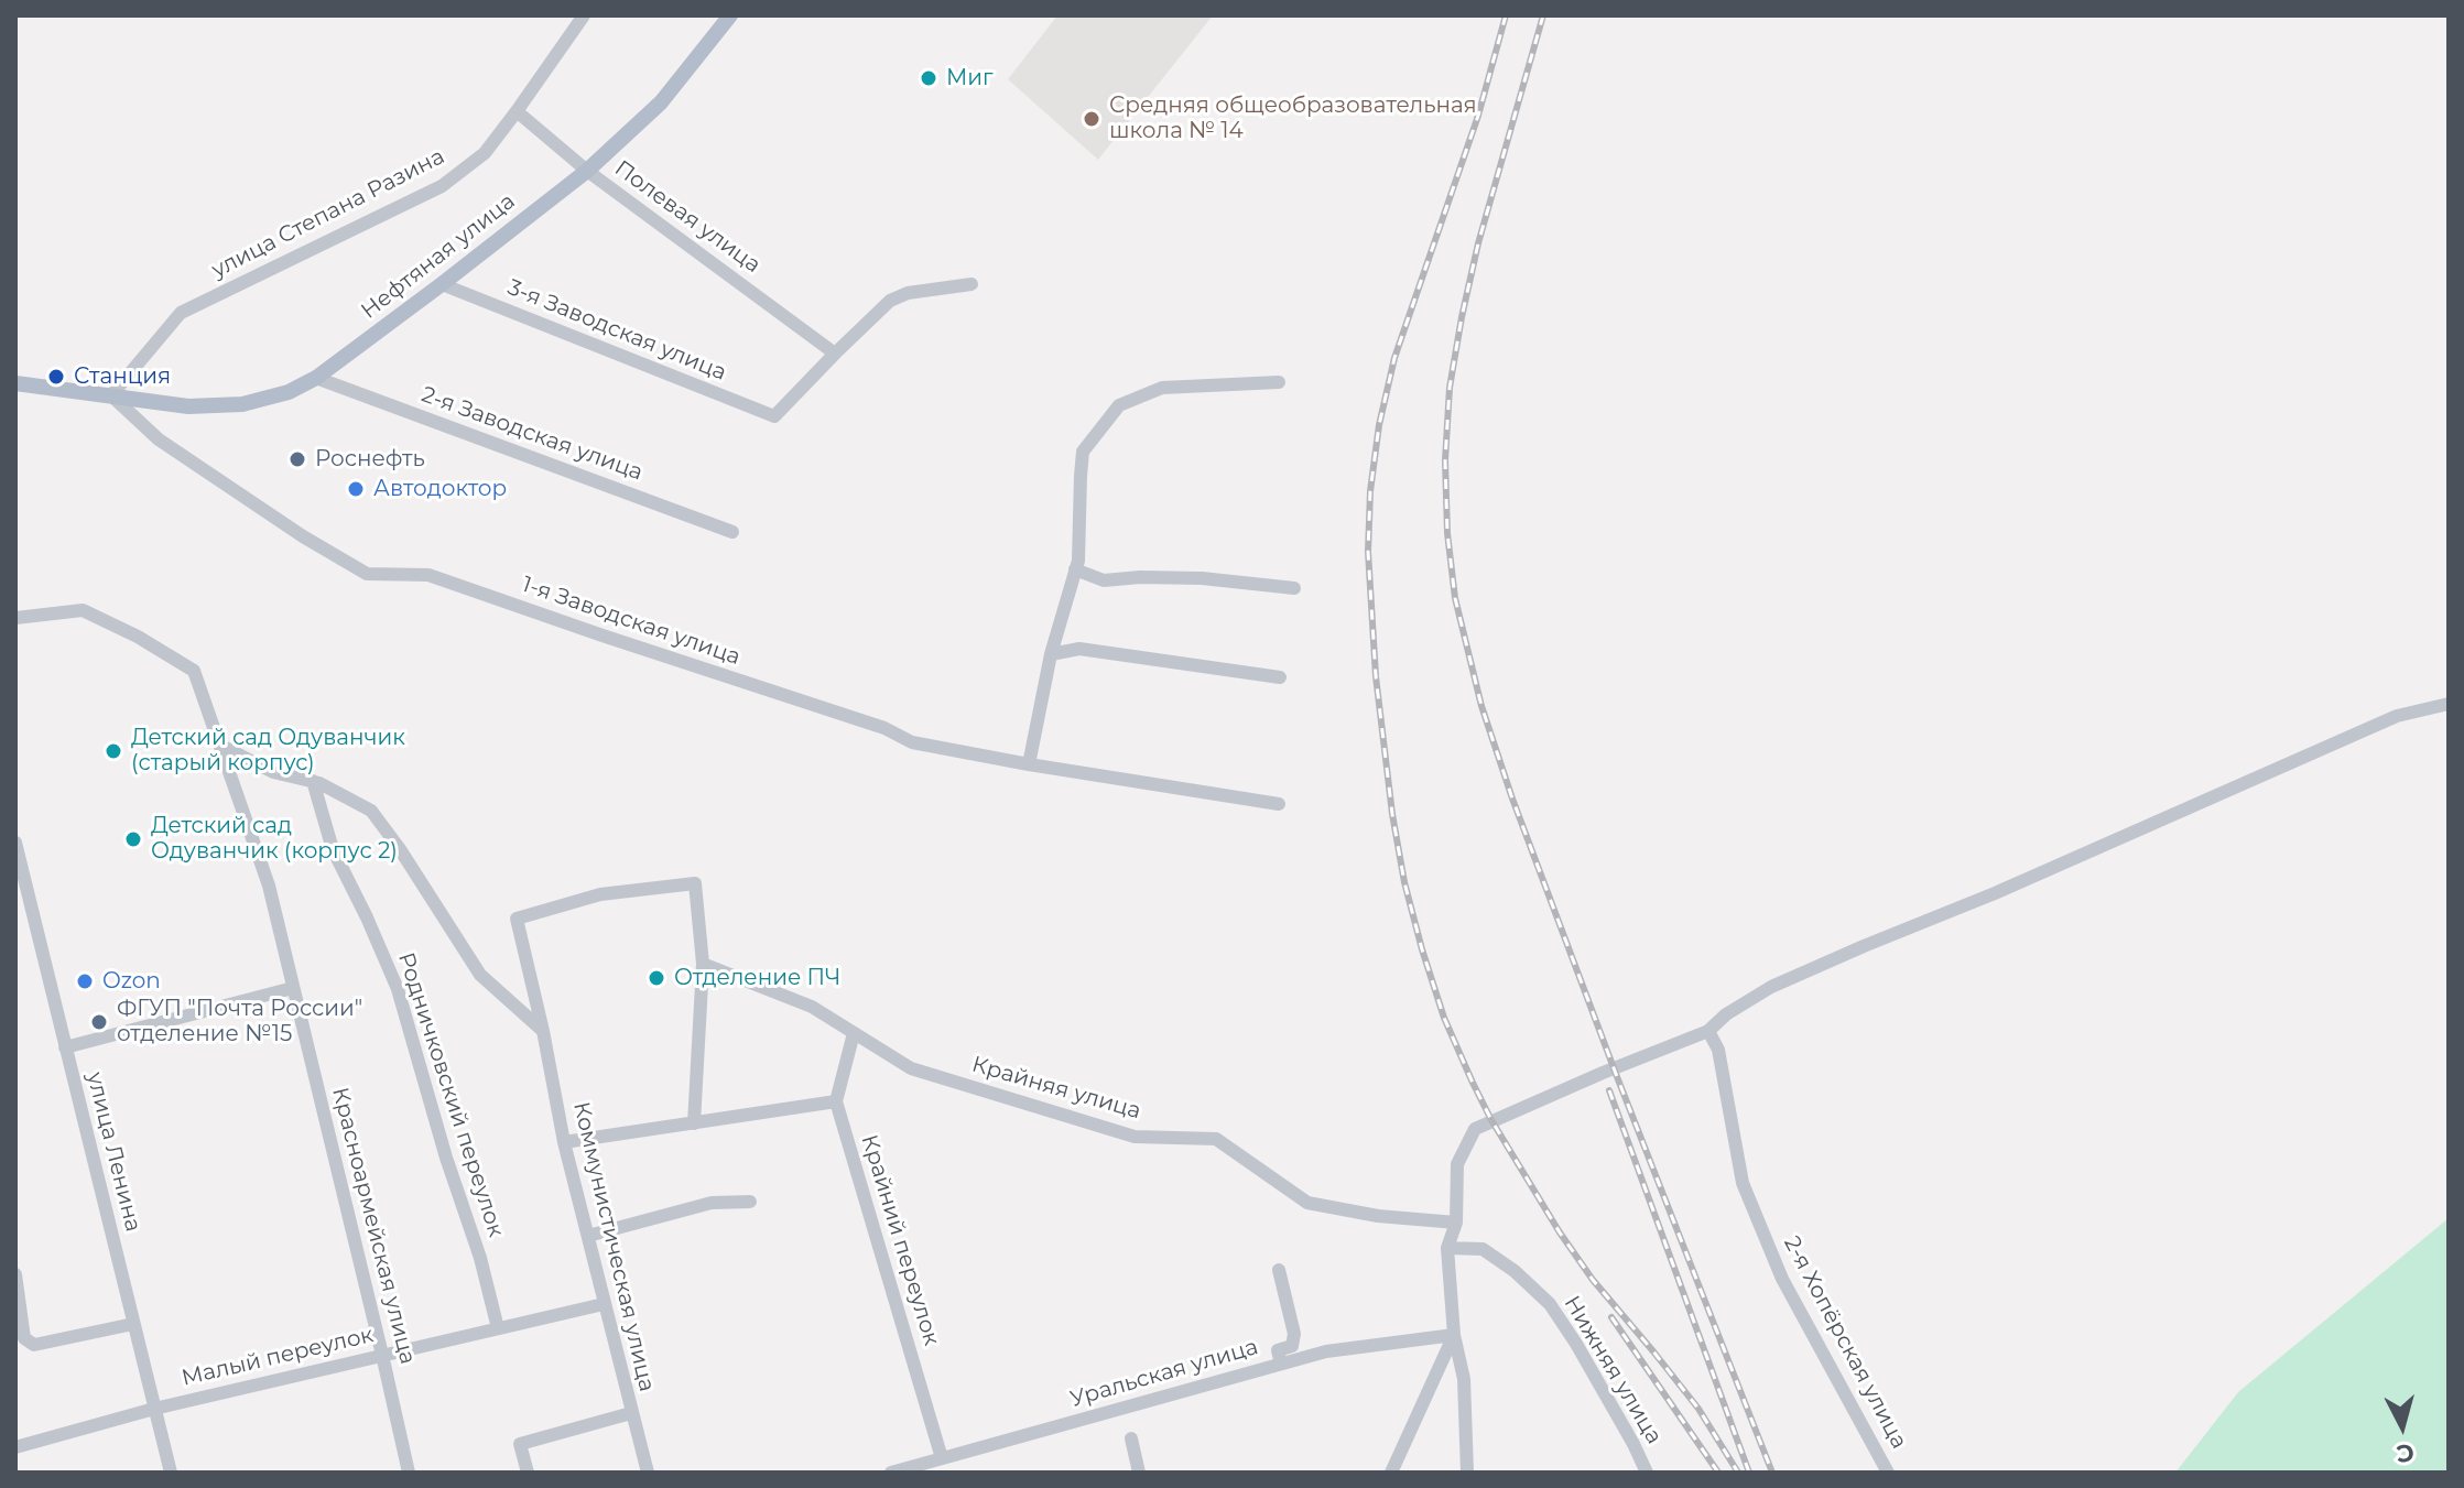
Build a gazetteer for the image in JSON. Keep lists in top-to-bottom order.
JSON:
{
  "streets": {
    "main road": ["Нефтяная улица"],
    "street": [
      "улица Степана Разина",
      "Полевая улица",
      "3-я Заводская улица",
      "2-я Заводская улица",
      "1-я Заводская улица",
      "Крайняя улица",
      "Родничковский переулок",
      "улица Ленина",
      "Красноармейская улица",
      "Крайний переулок",
      "Коммунистическая улица",
      "2-я Хопёрская улица",
      "Малый переулок",
      "Нижняя улица",
      "Уральская улица"
    ]
  },
  "crossings": [
    ["улица Степана Разина", "Полевая улица"],
    ["улица Степана Разина", "Нефтяная улица"],
    ["улица Степана Разина", "1-я Заводская улица"],
    ["Полевая улица", "Нефтяная улица"],
    ["Полевая улица", "3-я Заводская улица"],
    ["Нефтяная улица", "3-я Заводская улица"],
    ["Нефтяная улица", "2-я Заводская улица"],
    ["Нефтяная улица", "1-я Заводская улица"],
    ["Крайняя улица", "Коммунистическая улица"],
    ["Родничковский переулок", "Малый переулок"],
    ["улица Ленина", "Малый переулок"],
    ["Красноармейская улица", "Малый переулок"],
    ["Крайний переулок", "Уральская улица"],
    ["Коммунистическая улица", "Малый переулок"]
  ],
  "places": [
    "Миг",
    "Средняя общеобразовательная школа № 14",
    "Станция",
    "Роснефть",
    "Автодоктор",
    "Детский сад Одуванчик (старый корпус)",
    "Детский сад Одуванчик (корпус 2)",
    "Отделение ПЧ",
    "Ozon",
    "ФГУП \"Почта России\" отделение №15"
  ],
  "north": "bottom"
}
